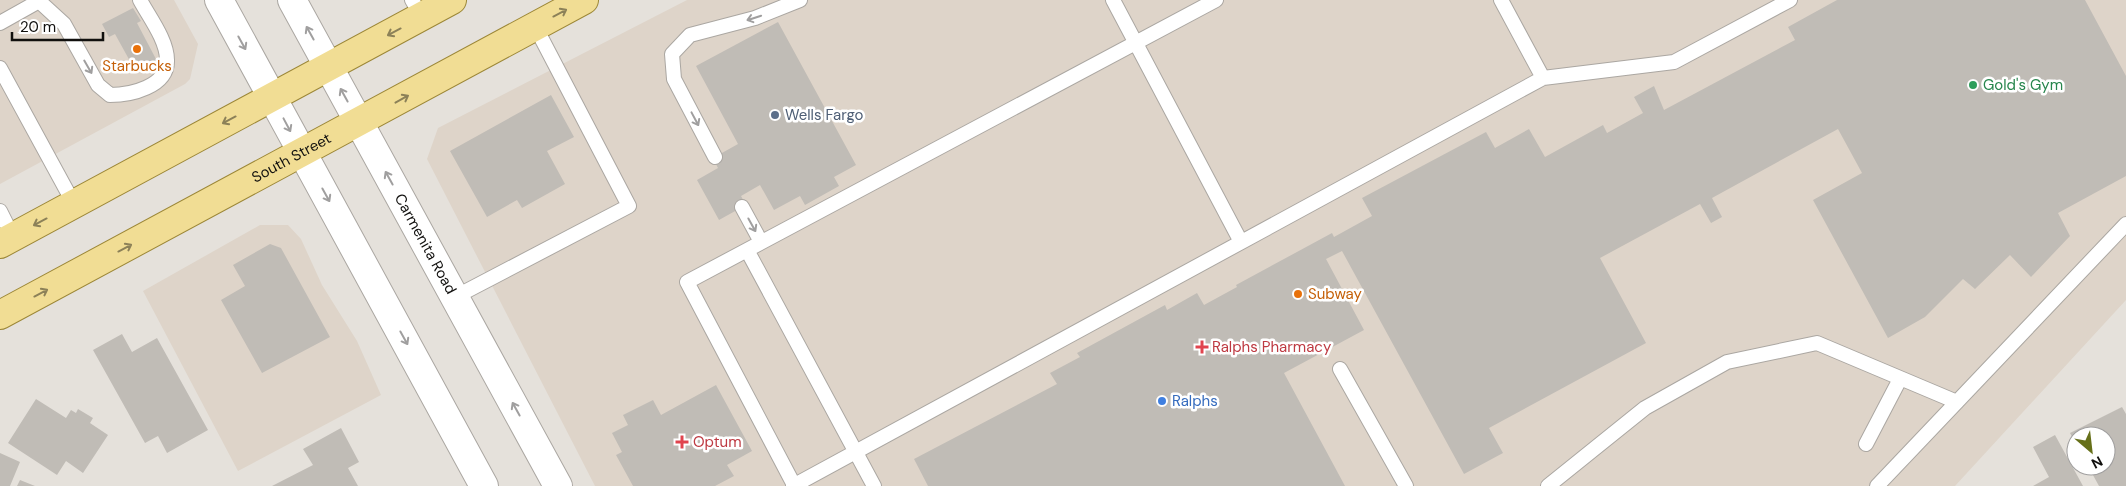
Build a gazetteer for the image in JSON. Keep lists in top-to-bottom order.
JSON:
{
  "streets": {
    "main road": ["South Street", "Carmenita Road"]
  },
  "crossings": [
    ["South Street", "Carmenita Road"]
  ],
  "places": {
    "other": [
      "Starbucks",
      "Gold's Gym",
      "Wells Fargo",
      "Subway",
      "Ralphs"
    ],
    "health": ["Ralphs Pharmacy", "Optum"]
  },
  "scale_bar": "20 m",
  "north": "bottom right"
}
